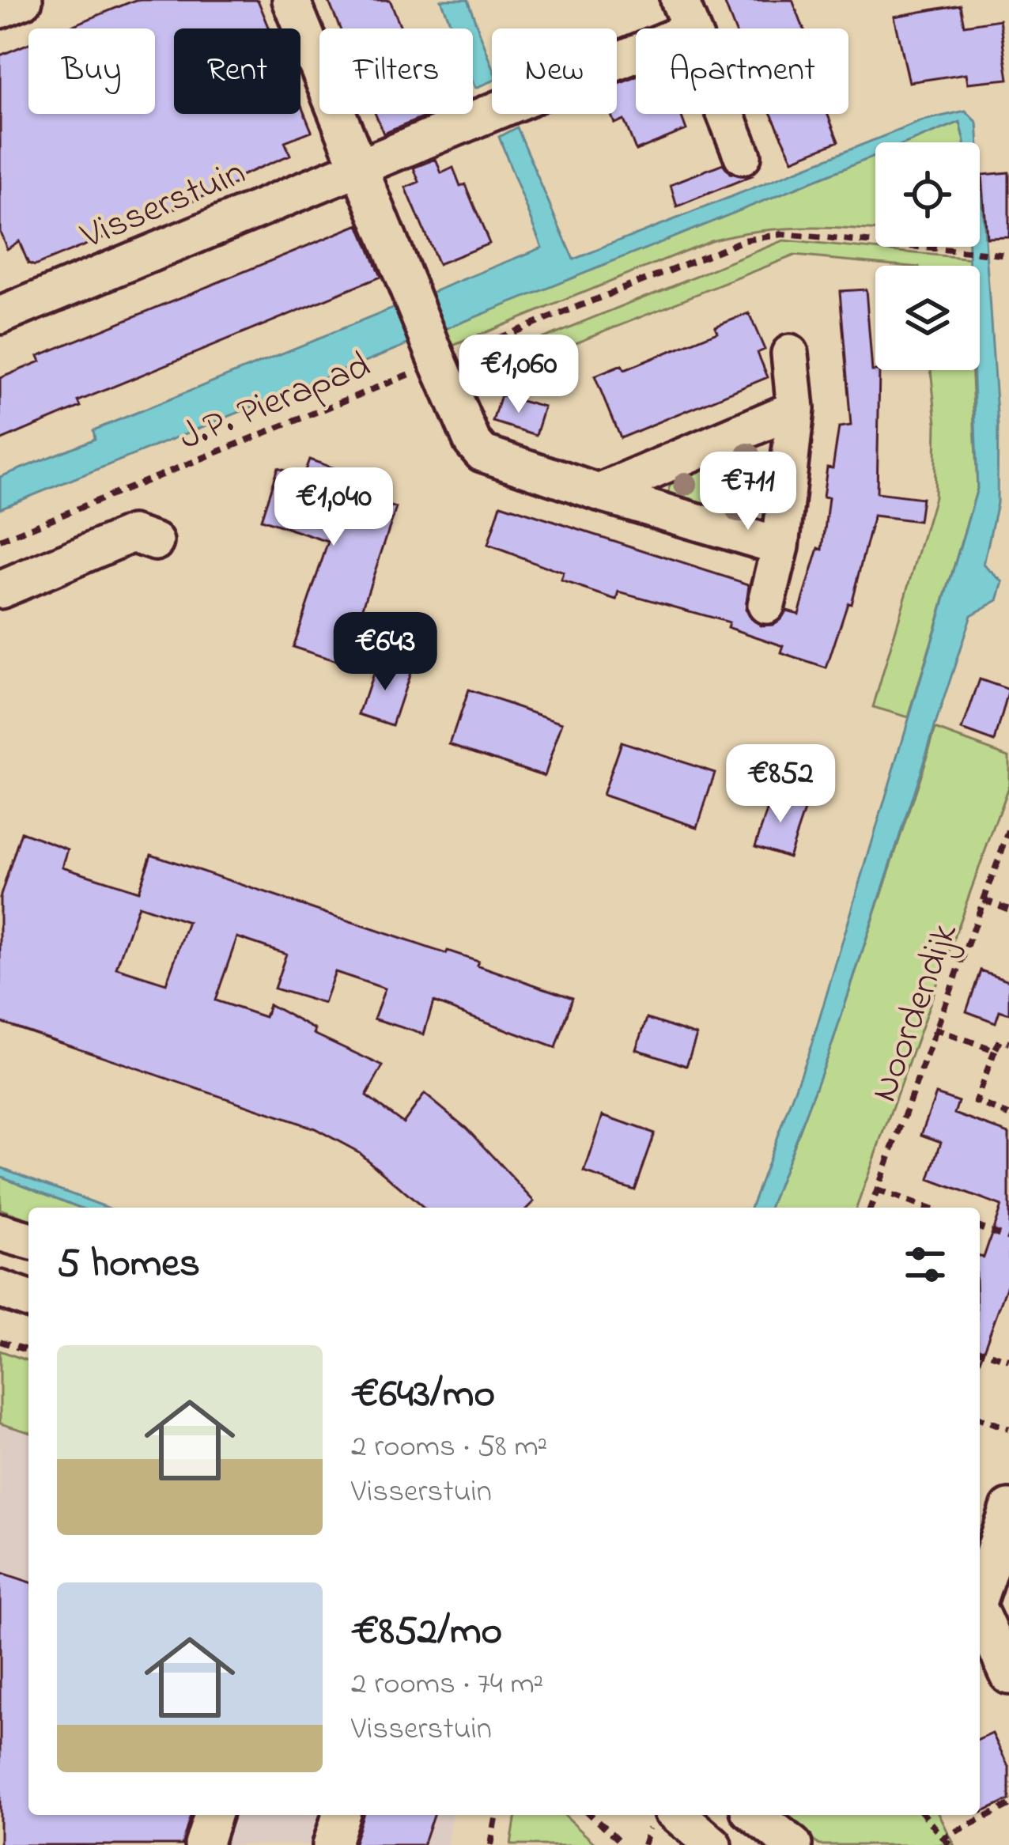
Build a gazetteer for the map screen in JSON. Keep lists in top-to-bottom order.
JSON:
{
  "streets": {
    "street": ["Visserstuin"],
    "path": ["J.P. Pierapad", "Noordendijk"]
  },
  "page": {
    "chip": [
      "Buy",
      "Rent",
      "Filters",
      "New",
      "Apartment"
    ],
    "price": [
      "€1,060",
      "€711",
      "€1,040",
      "€643",
      "€852"
    ],
    "heading": "5 homes",
    "list": [
      {
        "name": "€643/mo",
        "note": "2 rooms · 58 m² · Visserstuin"
      },
      {
        "name": "€852/mo",
        "note": "2 rooms · 74 m² · Visserstuin"
      }
    ]
  }
}
